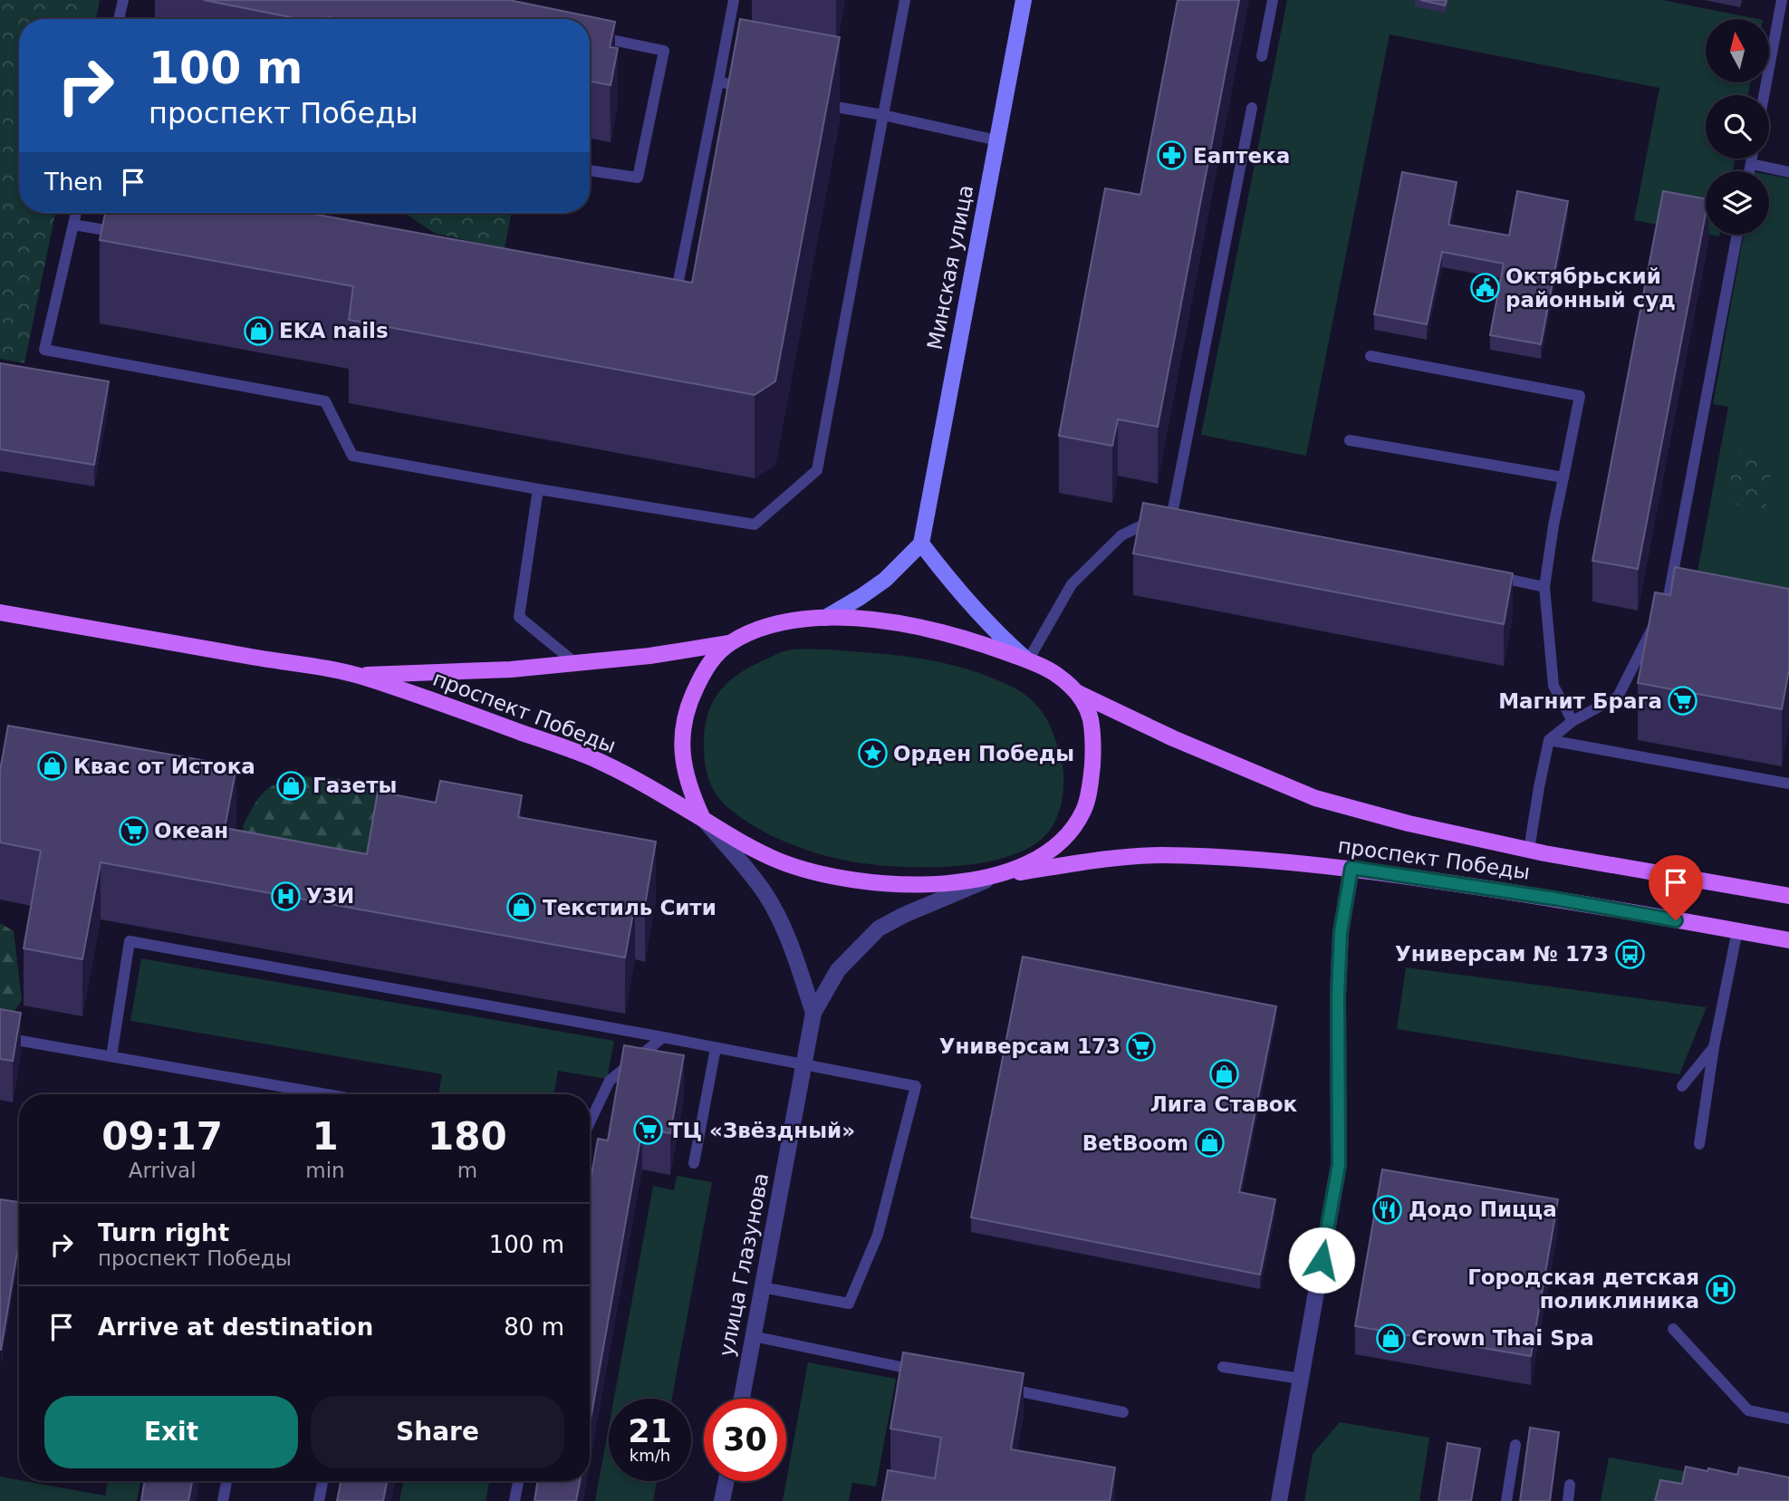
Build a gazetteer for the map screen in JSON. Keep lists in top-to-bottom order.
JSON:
{
  "streets": {
    "main road": ["Минская улица", "проспект Победы"],
    "street": ["улица Глазунова"]
  },
  "crossings": [
    ["проспект Победы", "улица Глазунова"]
  ],
  "places": {
    "pharmacy": ["Еаптека"],
    "public building": ["Октябрьский районный суд"],
    "shop": [
      "EKA nails",
      "Квас от Истока",
      "Газеты",
      "Текстиль Сити",
      "Лига Ставок",
      "BetBoom",
      "Crown Thai Spa"
    ],
    "supermarket": [
      "Магнит Брага",
      "Океан",
      "Универсам 173",
      "ТЦ «Звёздный»"
    ],
    "place": ["Орден Победы"],
    "hospital": ["УЗИ", "Городская детская поликлиника"],
    "bus stop": ["Универсам № 173"],
    "restaurant": ["Додо Пицца"]
  },
  "north": "top",
  "page": {
    "turn": ["100 m", "проспект Победы"],
    "then": "Then",
    "eta": [
      "09:17",
      "Arrival",
      "1",
      "min",
      "180",
      "m"
    ],
    "list": [
      {
        "name": "Turn right",
        "note": "проспект Победы",
        "value": "100 m"
      },
      {
        "name": "Arrive at destination",
        "value": "80 m"
      }
    ],
    "buttons": ["Exit", "Share"],
    "speed": "21 km/h",
    "limit": "30"
  }
}
